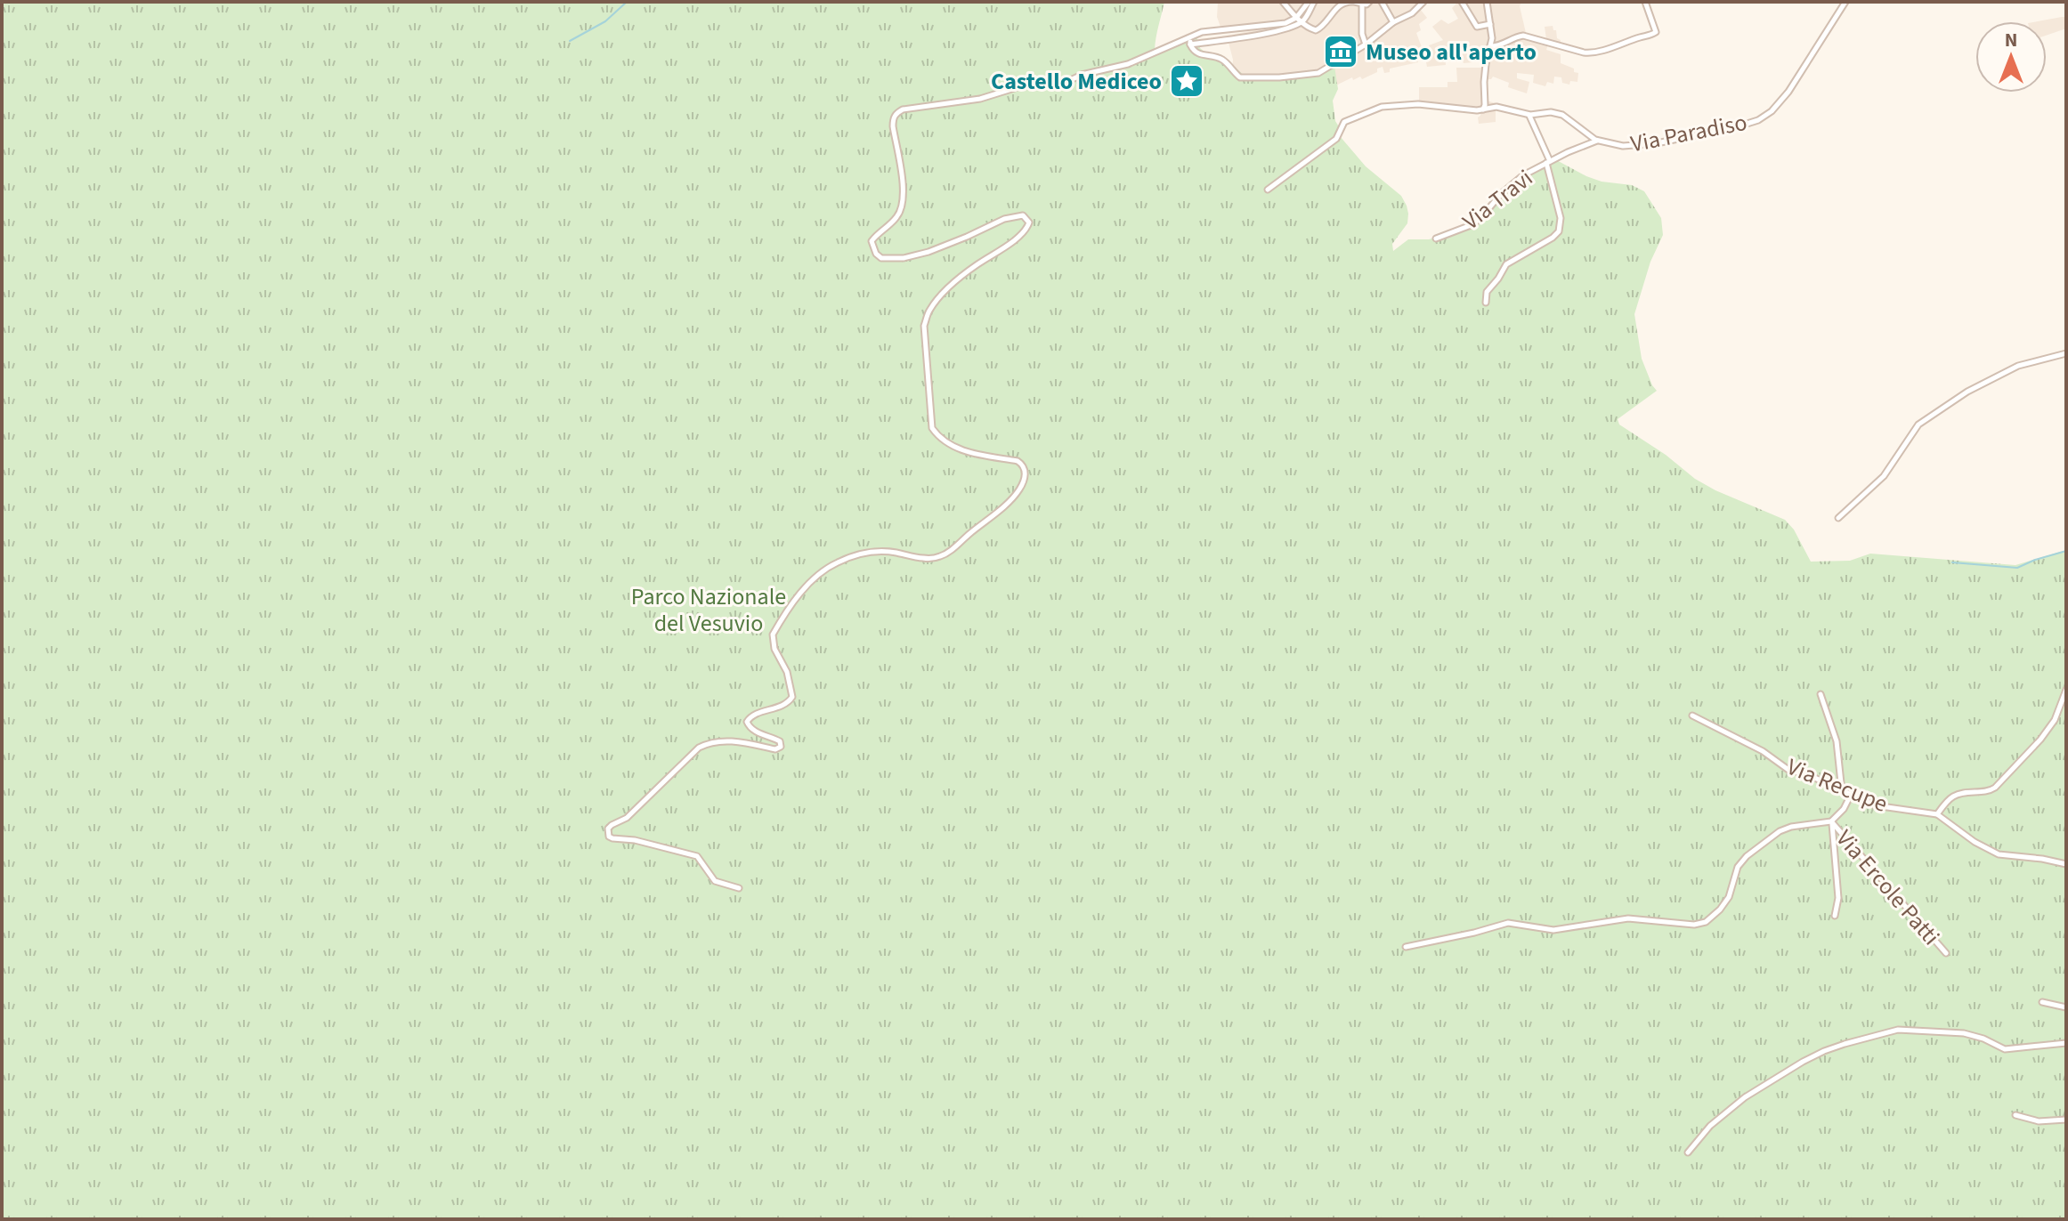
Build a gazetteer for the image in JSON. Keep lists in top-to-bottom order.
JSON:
{
  "streets": {
    "street": [
      "Via Paradiso",
      "Via Travi",
      "Via Recupe",
      "Via Ercole Patti"
    ]
  },
  "crossings": [
    ["Via Paradiso", "Via Travi"]
  ],
  "parks": ["Parco Nazionale del Vesuvio"],
  "places": {
    "museum": ["Museo all'aperto"],
    "place": ["Castello Mediceo"]
  },
  "north": "top"
}
